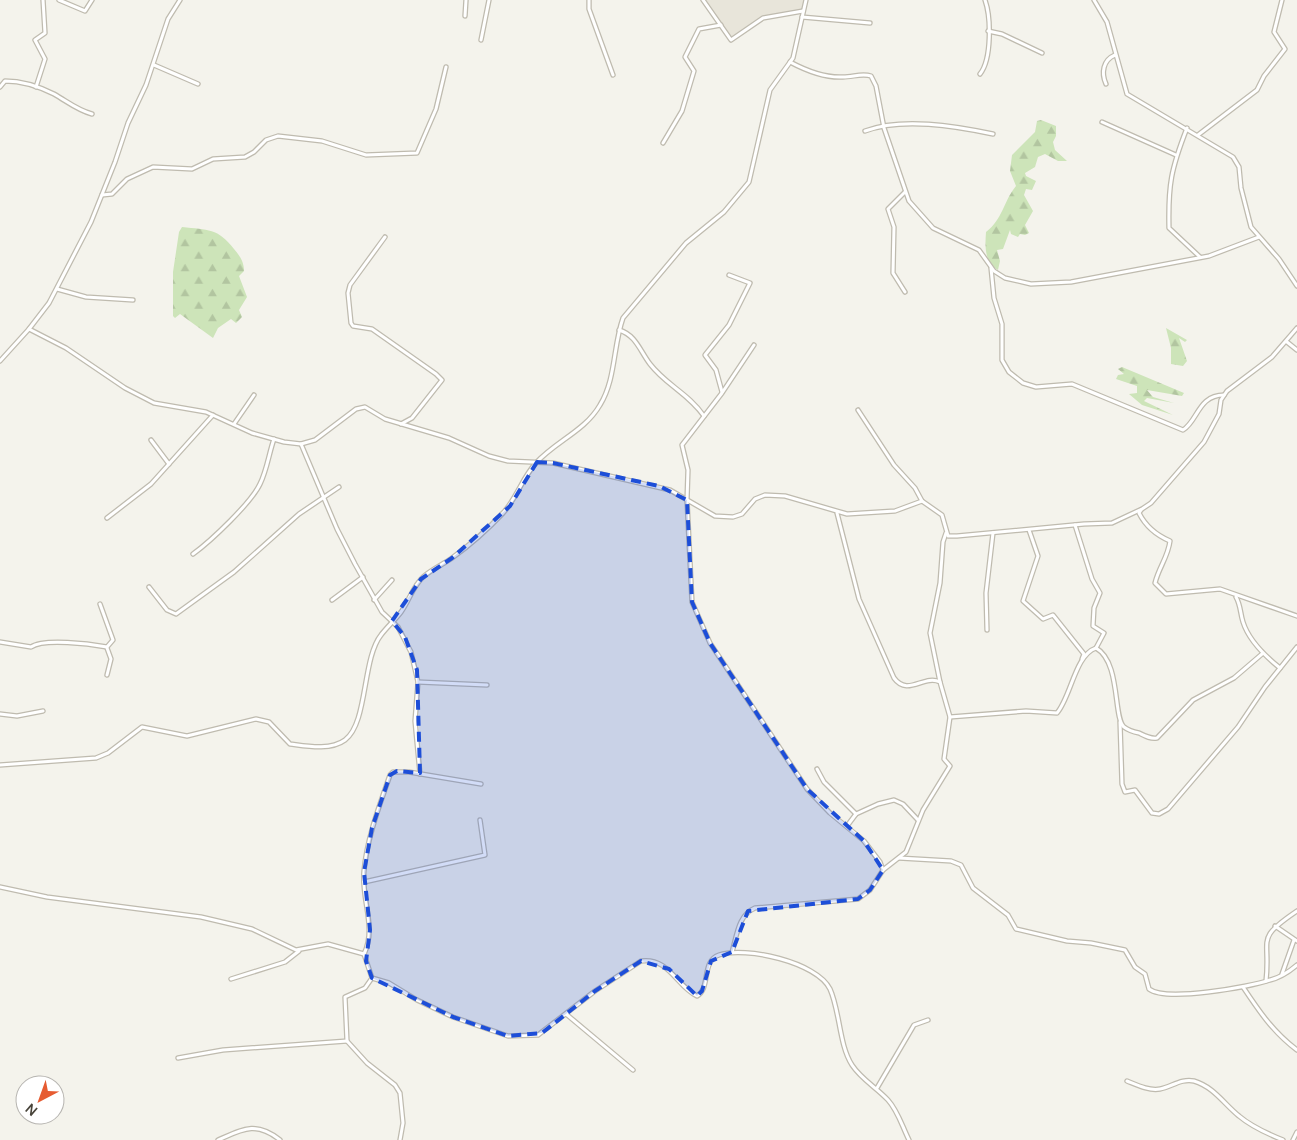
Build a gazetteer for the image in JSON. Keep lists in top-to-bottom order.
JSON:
{
  "north": "bottom left"
}
